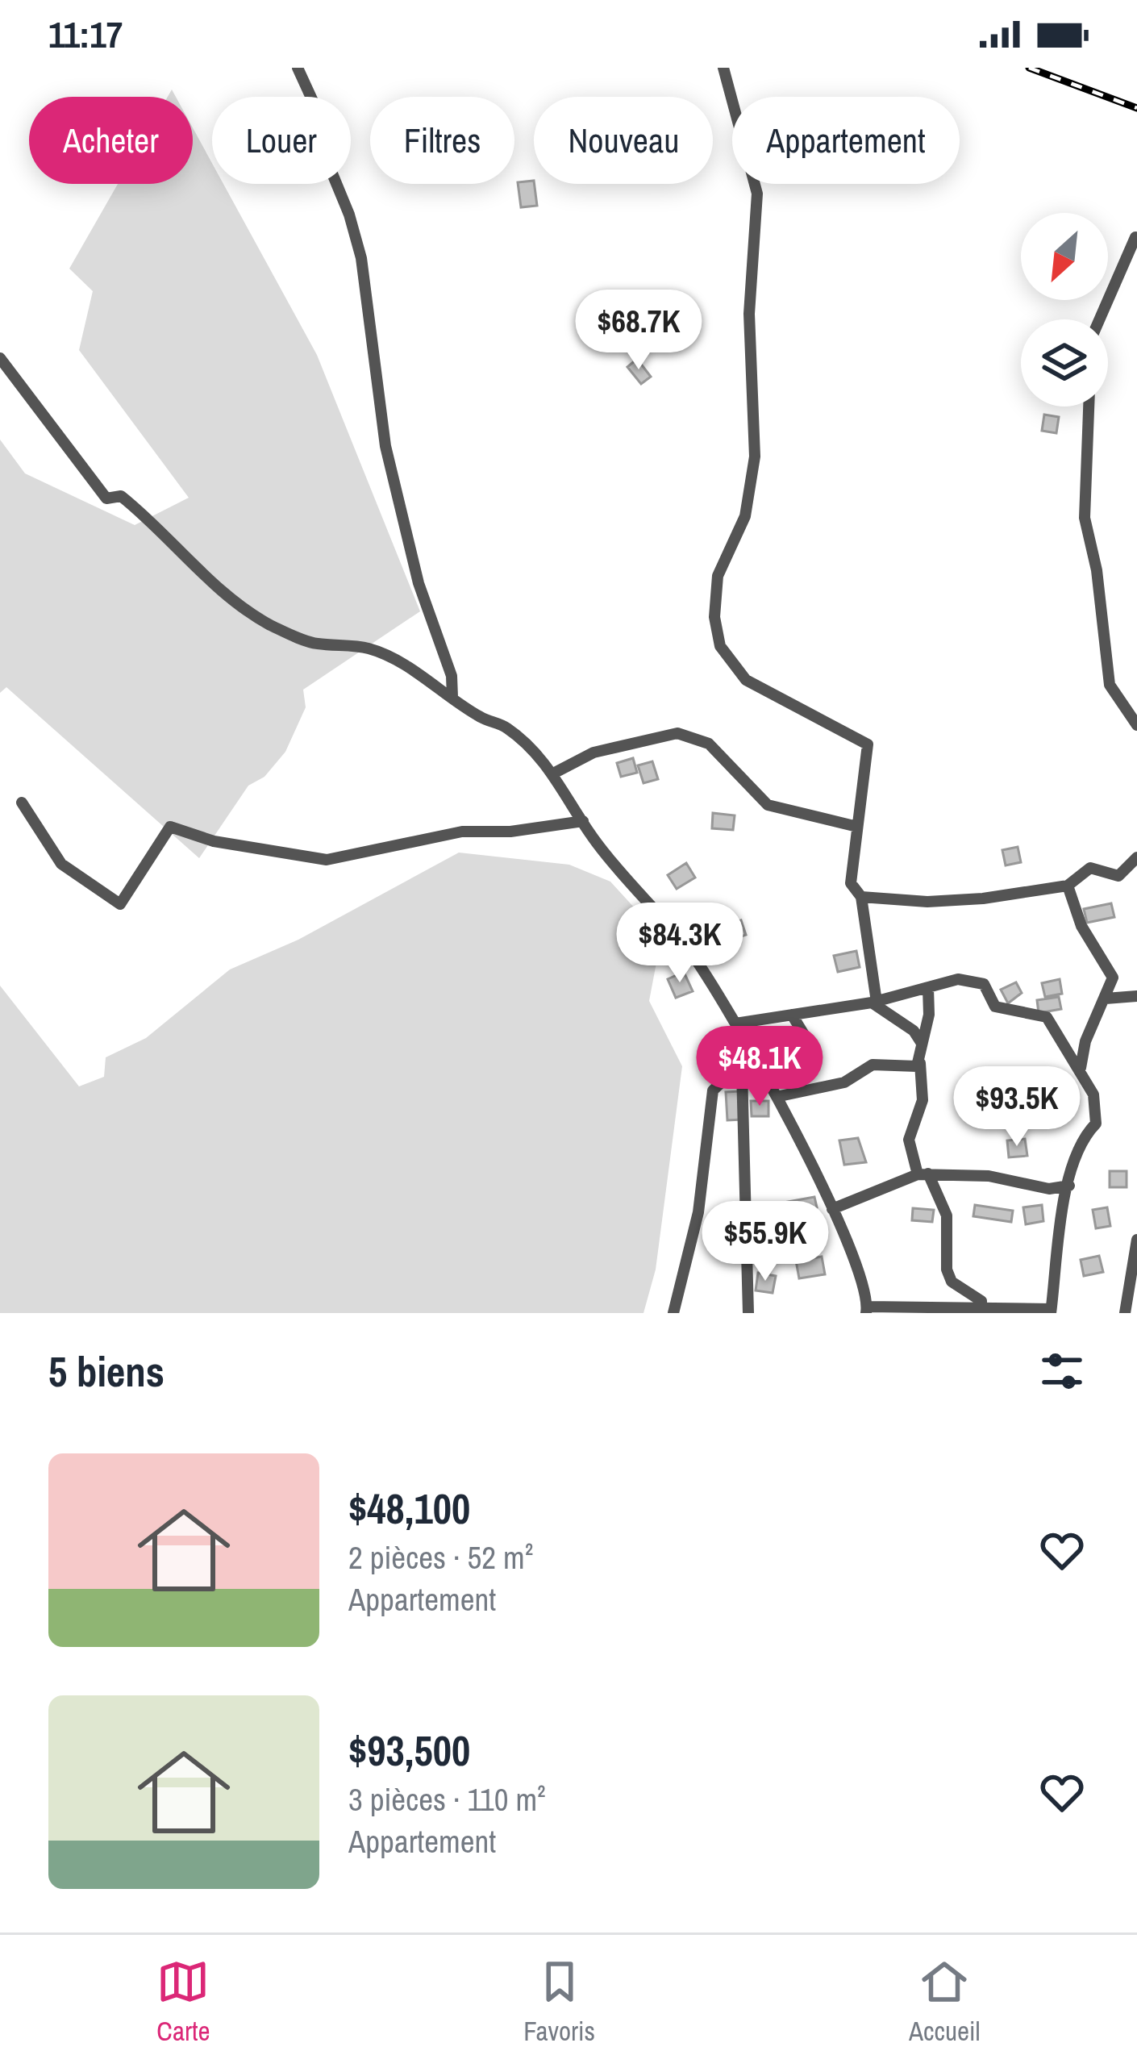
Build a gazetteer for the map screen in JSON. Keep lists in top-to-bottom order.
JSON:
{
  "north": "bottom left",
  "page": {
    "status": "11:17",
    "chip": [
      "Acheter",
      "Louer",
      "Filtres",
      "Nouveau",
      "Appartement"
    ],
    "price": [
      "$68.7K",
      "$84.3K",
      "$48.1K",
      "$93.5K",
      "$55.9K"
    ],
    "heading": "5 biens",
    "list": [
      {
        "name": "$48,100",
        "note": "2 pièces · 52 m² · Appartement"
      },
      {
        "name": "$93,500",
        "note": "3 pièces · 110 m² · Appartement"
      }
    ],
    "tabs": ["Carte", "Favoris", "Accueil"]
  }
}
